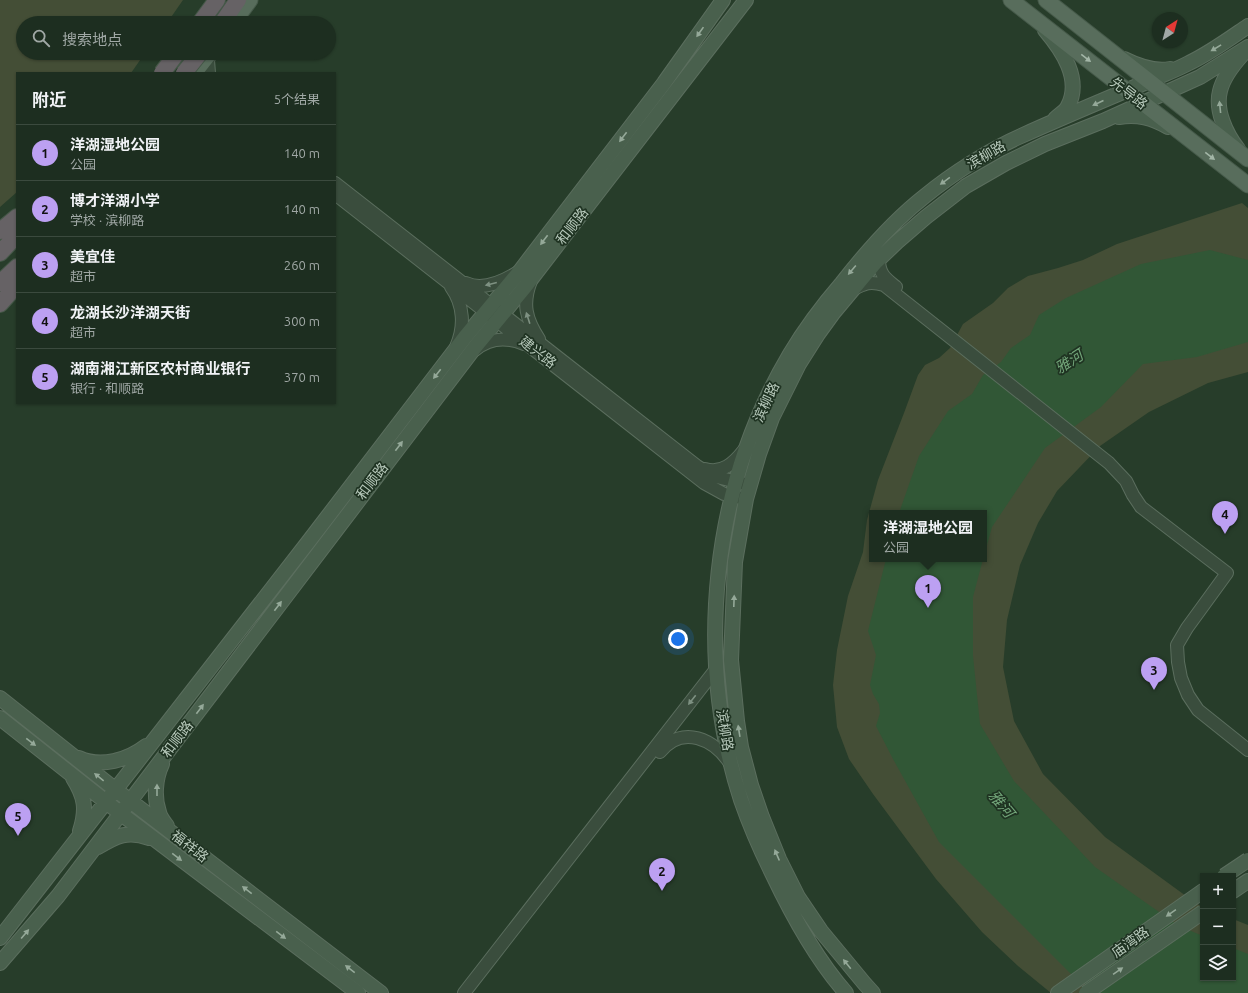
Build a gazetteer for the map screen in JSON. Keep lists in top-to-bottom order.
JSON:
{
  "streets": {
    "main road": [
      "先导路",
      "滨柳路",
      "和顺路",
      "福祥路",
      "庙湾路"
    ],
    "street": ["建兴路"]
  },
  "crossings": [
    ["先导路", "滨柳路"],
    ["滨柳路", "建兴路"],
    ["和顺路", "建兴路"],
    ["和顺路", "福祥路"]
  ],
  "water": ["雅河"],
  "north": "top right",
  "page": {
    "search": "搜索地点",
    "heading": ["附近", "5个结果"],
    "list": [
      {
        "mark": "1",
        "name": "洋湖湿地公园",
        "note": "公园",
        "value": "140 m"
      },
      {
        "mark": "2",
        "name": "博才洋湖小学",
        "note": "学校 · 滨柳路",
        "value": "140 m"
      },
      {
        "mark": "3",
        "name": "美宜佳",
        "note": "超市",
        "value": "260 m"
      },
      {
        "mark": "4",
        "name": "龙湖长沙洋湖天街",
        "note": "超市",
        "value": "300 m"
      },
      {
        "mark": "5",
        "name": "湖南湘江新区农村商业银行",
        "note": "银行 · 和顺路",
        "value": "370 m"
      }
    ],
    "pins": [
      "4",
      "1",
      "3",
      "5",
      "2"
    ],
    "popup": ["洋湖湿地公园", "公园"],
    "map_buttons": ["+", "−"]
  }
}
